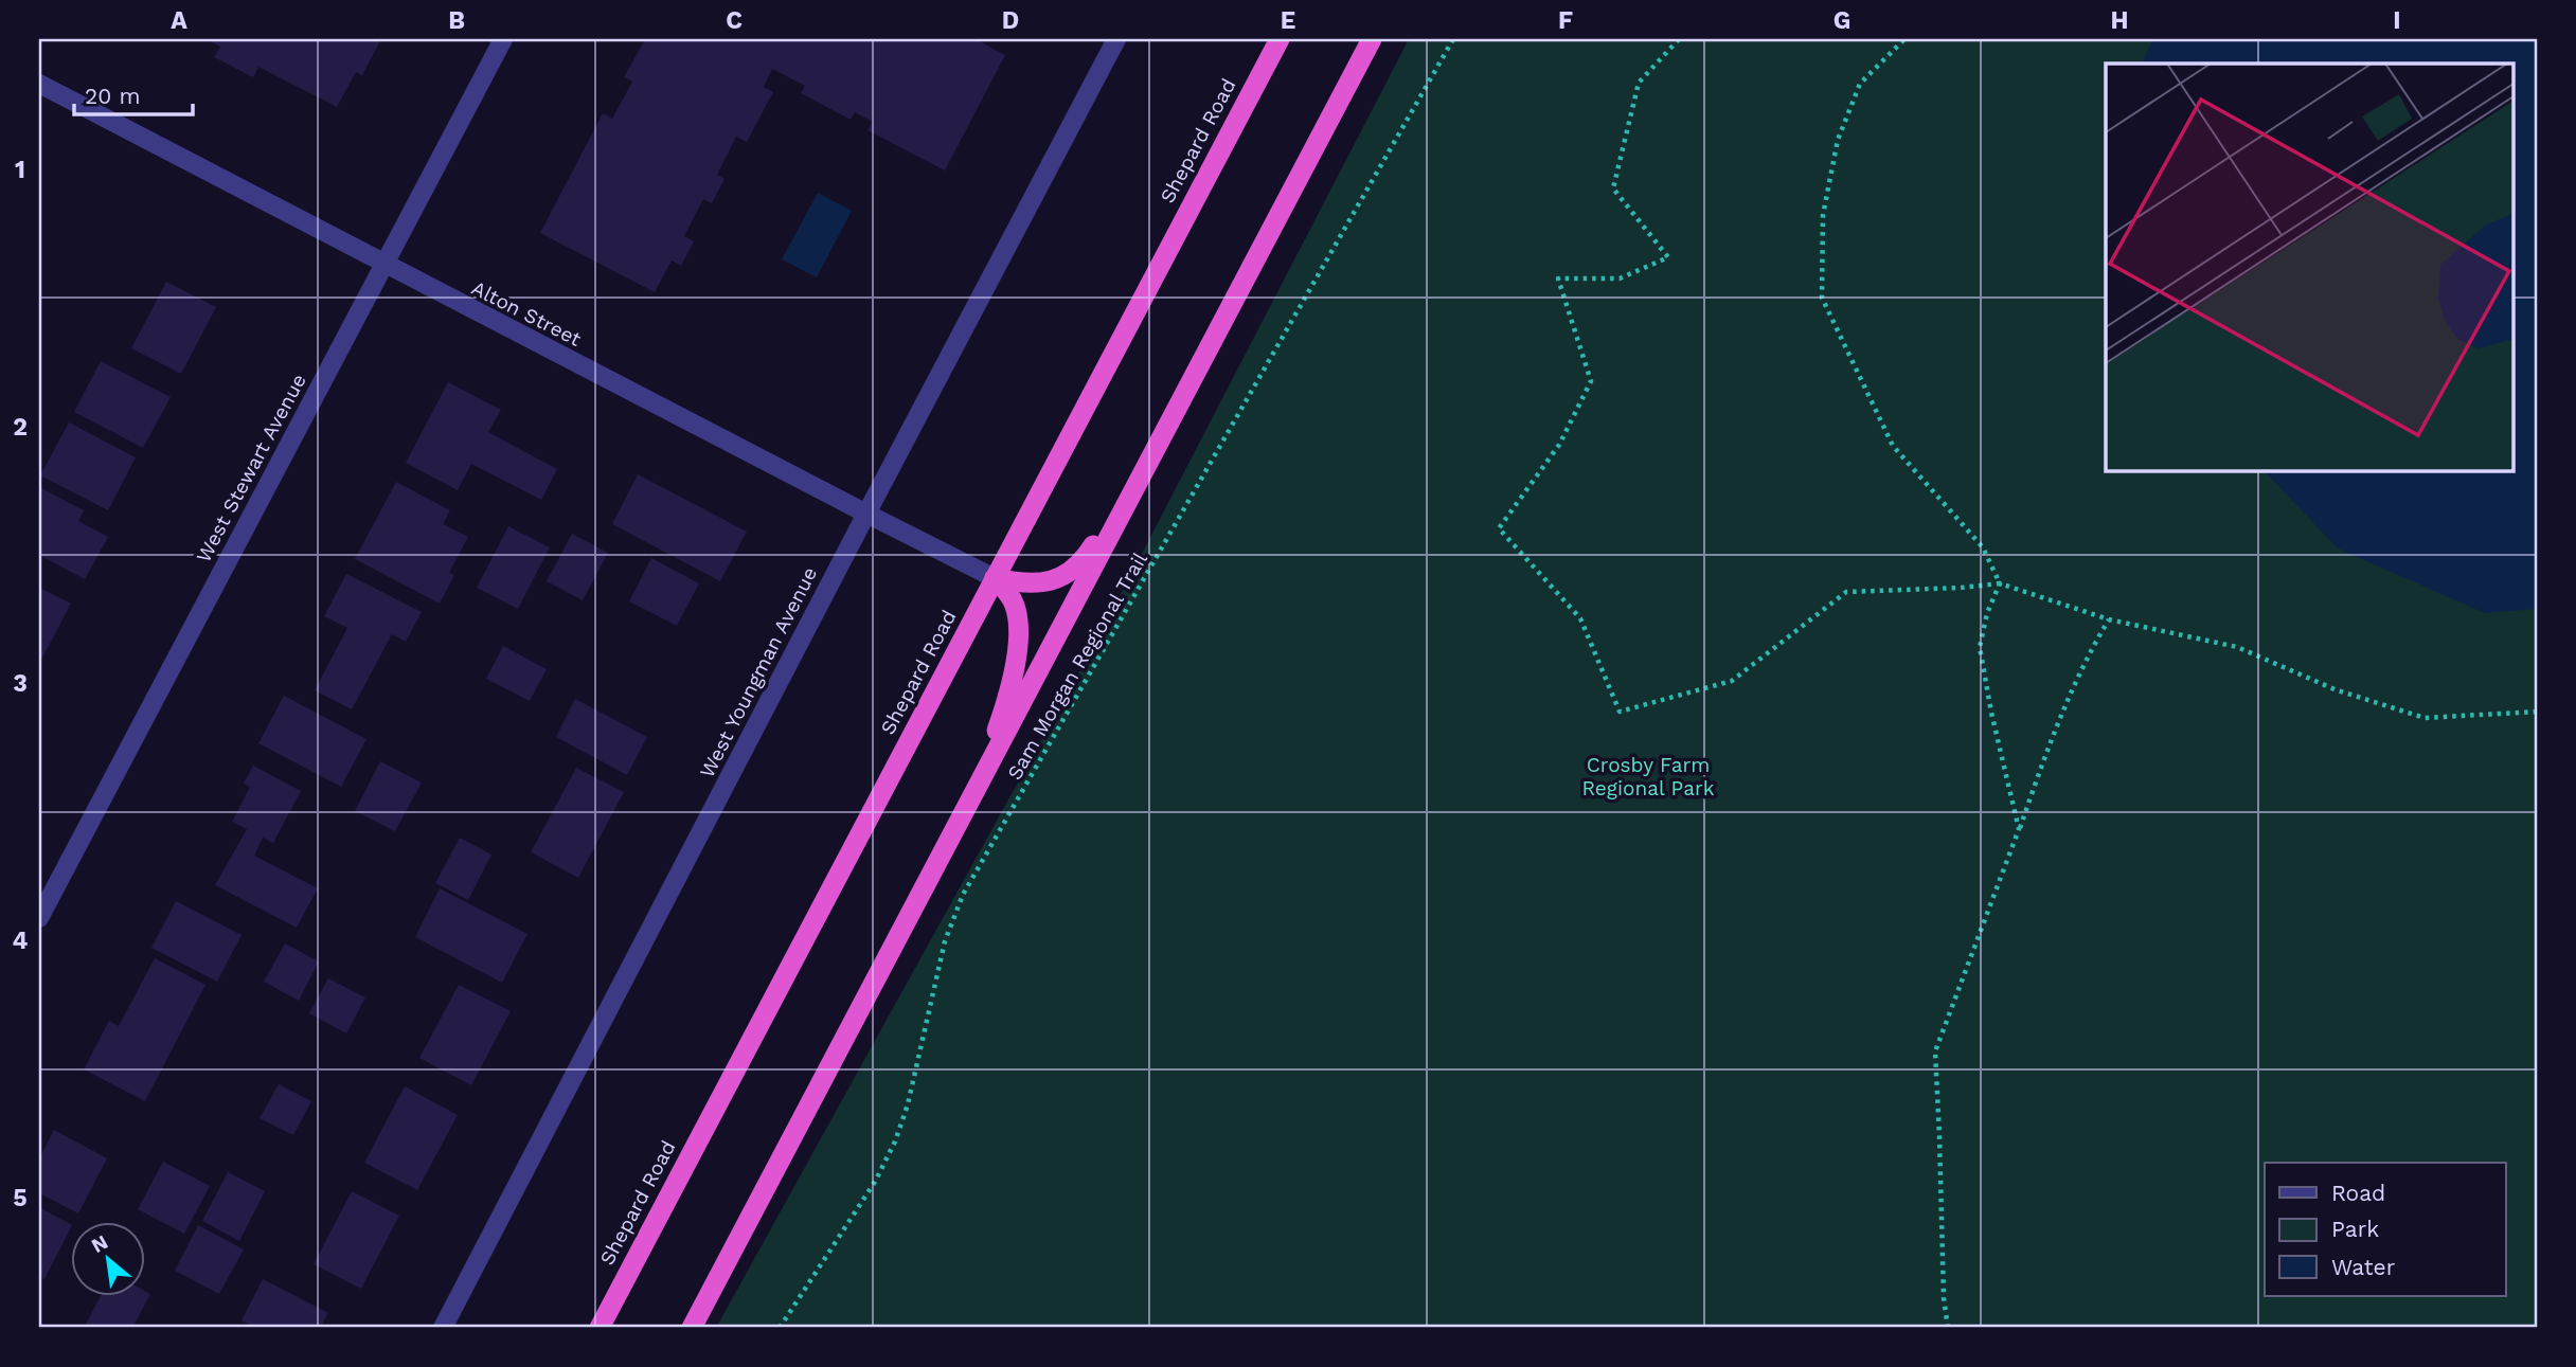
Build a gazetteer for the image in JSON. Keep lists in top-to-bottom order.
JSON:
{
  "streets": {
    "highway": ["Shepard Road"],
    "street": ["Alton Street", "West Stewart Avenue", "West Youngman Avenue"],
    "path": ["Sam Morgan Regional Trail"]
  },
  "crossings": [
    ["Shepard Road", "Alton Street"],
    ["Alton Street", "West Stewart Avenue"],
    ["Alton Street", "West Youngman Avenue"]
  ],
  "parks": ["Crosby Farm Regional Park"],
  "legend": ["Road", "Park", "Water"],
  "scale_bar": "20 m",
  "north": "top left",
  "grid": {
    "columns": [
      "A",
      "B",
      "C",
      "D",
      "E",
      "F",
      "G",
      "H",
      "I"
    ],
    "rows": [
      "1",
      "2",
      "3",
      "4",
      "5"
    ]
  }
}
